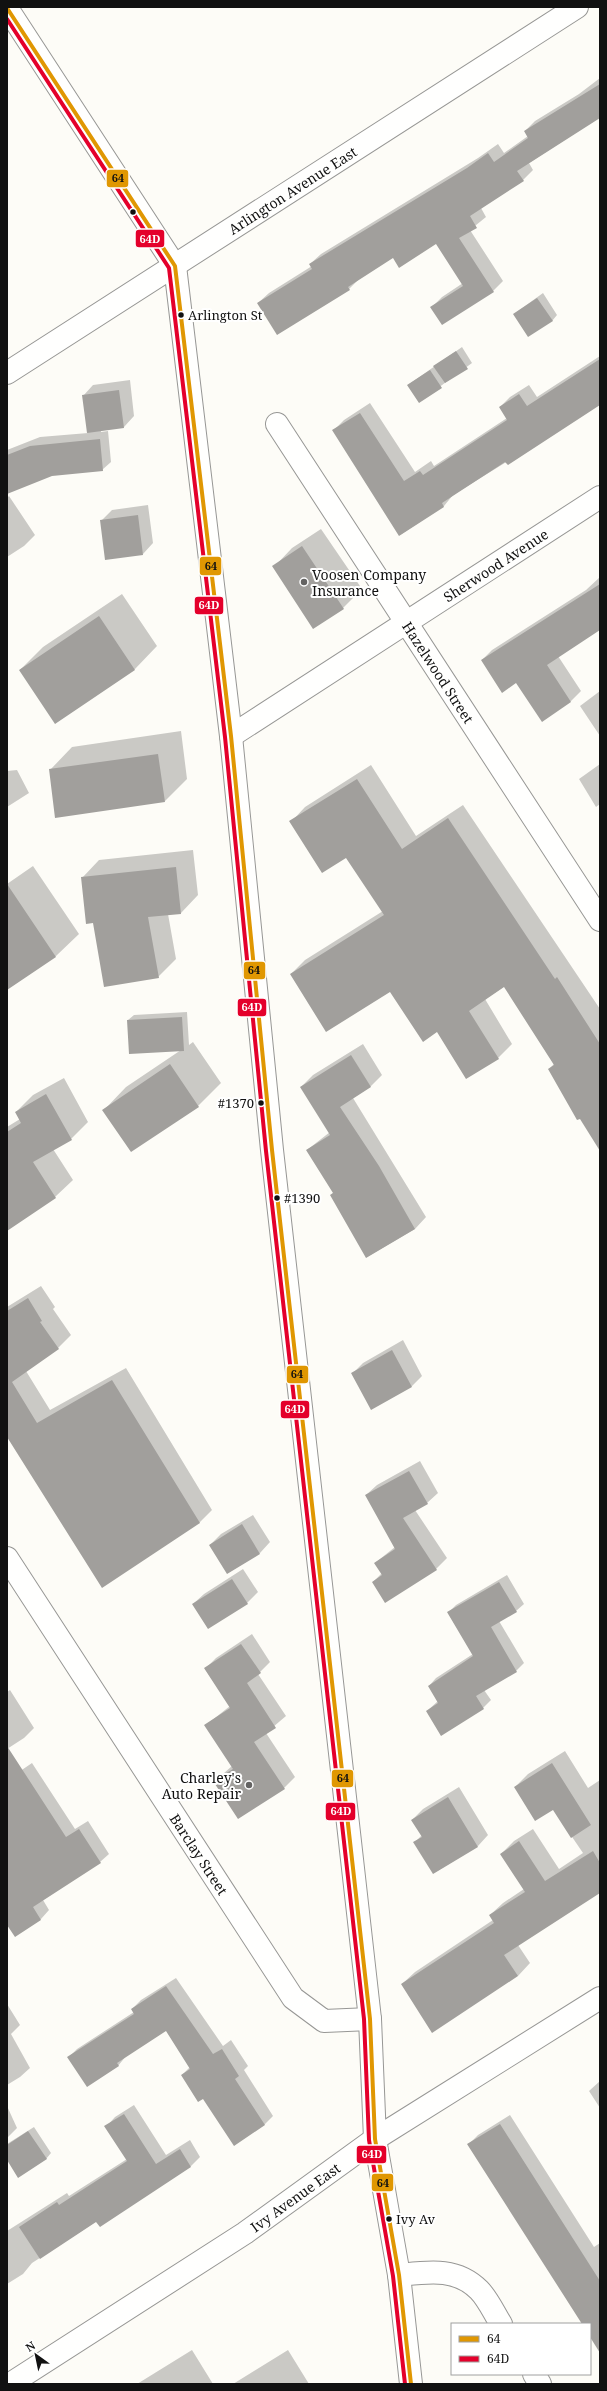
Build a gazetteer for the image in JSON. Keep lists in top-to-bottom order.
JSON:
{
  "streets": {
    "street": [
      "Arlington Avenue East",
      "Sherwood Avenue",
      "Hazelwood Street",
      "Barclay Street",
      "Ivy Avenue East"
    ]
  },
  "crossings": [
    ["Sherwood Avenue", "Hazelwood Street"]
  ],
  "places": [
    "Arlington St",
    "Voosen Company Insurance",
    "#1370",
    "#1390",
    "Charley's Auto Repair",
    "Ivy Av"
  ],
  "lines": ["transit line 64", "transit line 64D"],
  "legend": ["64", "64D"],
  "north": "top left"
}
